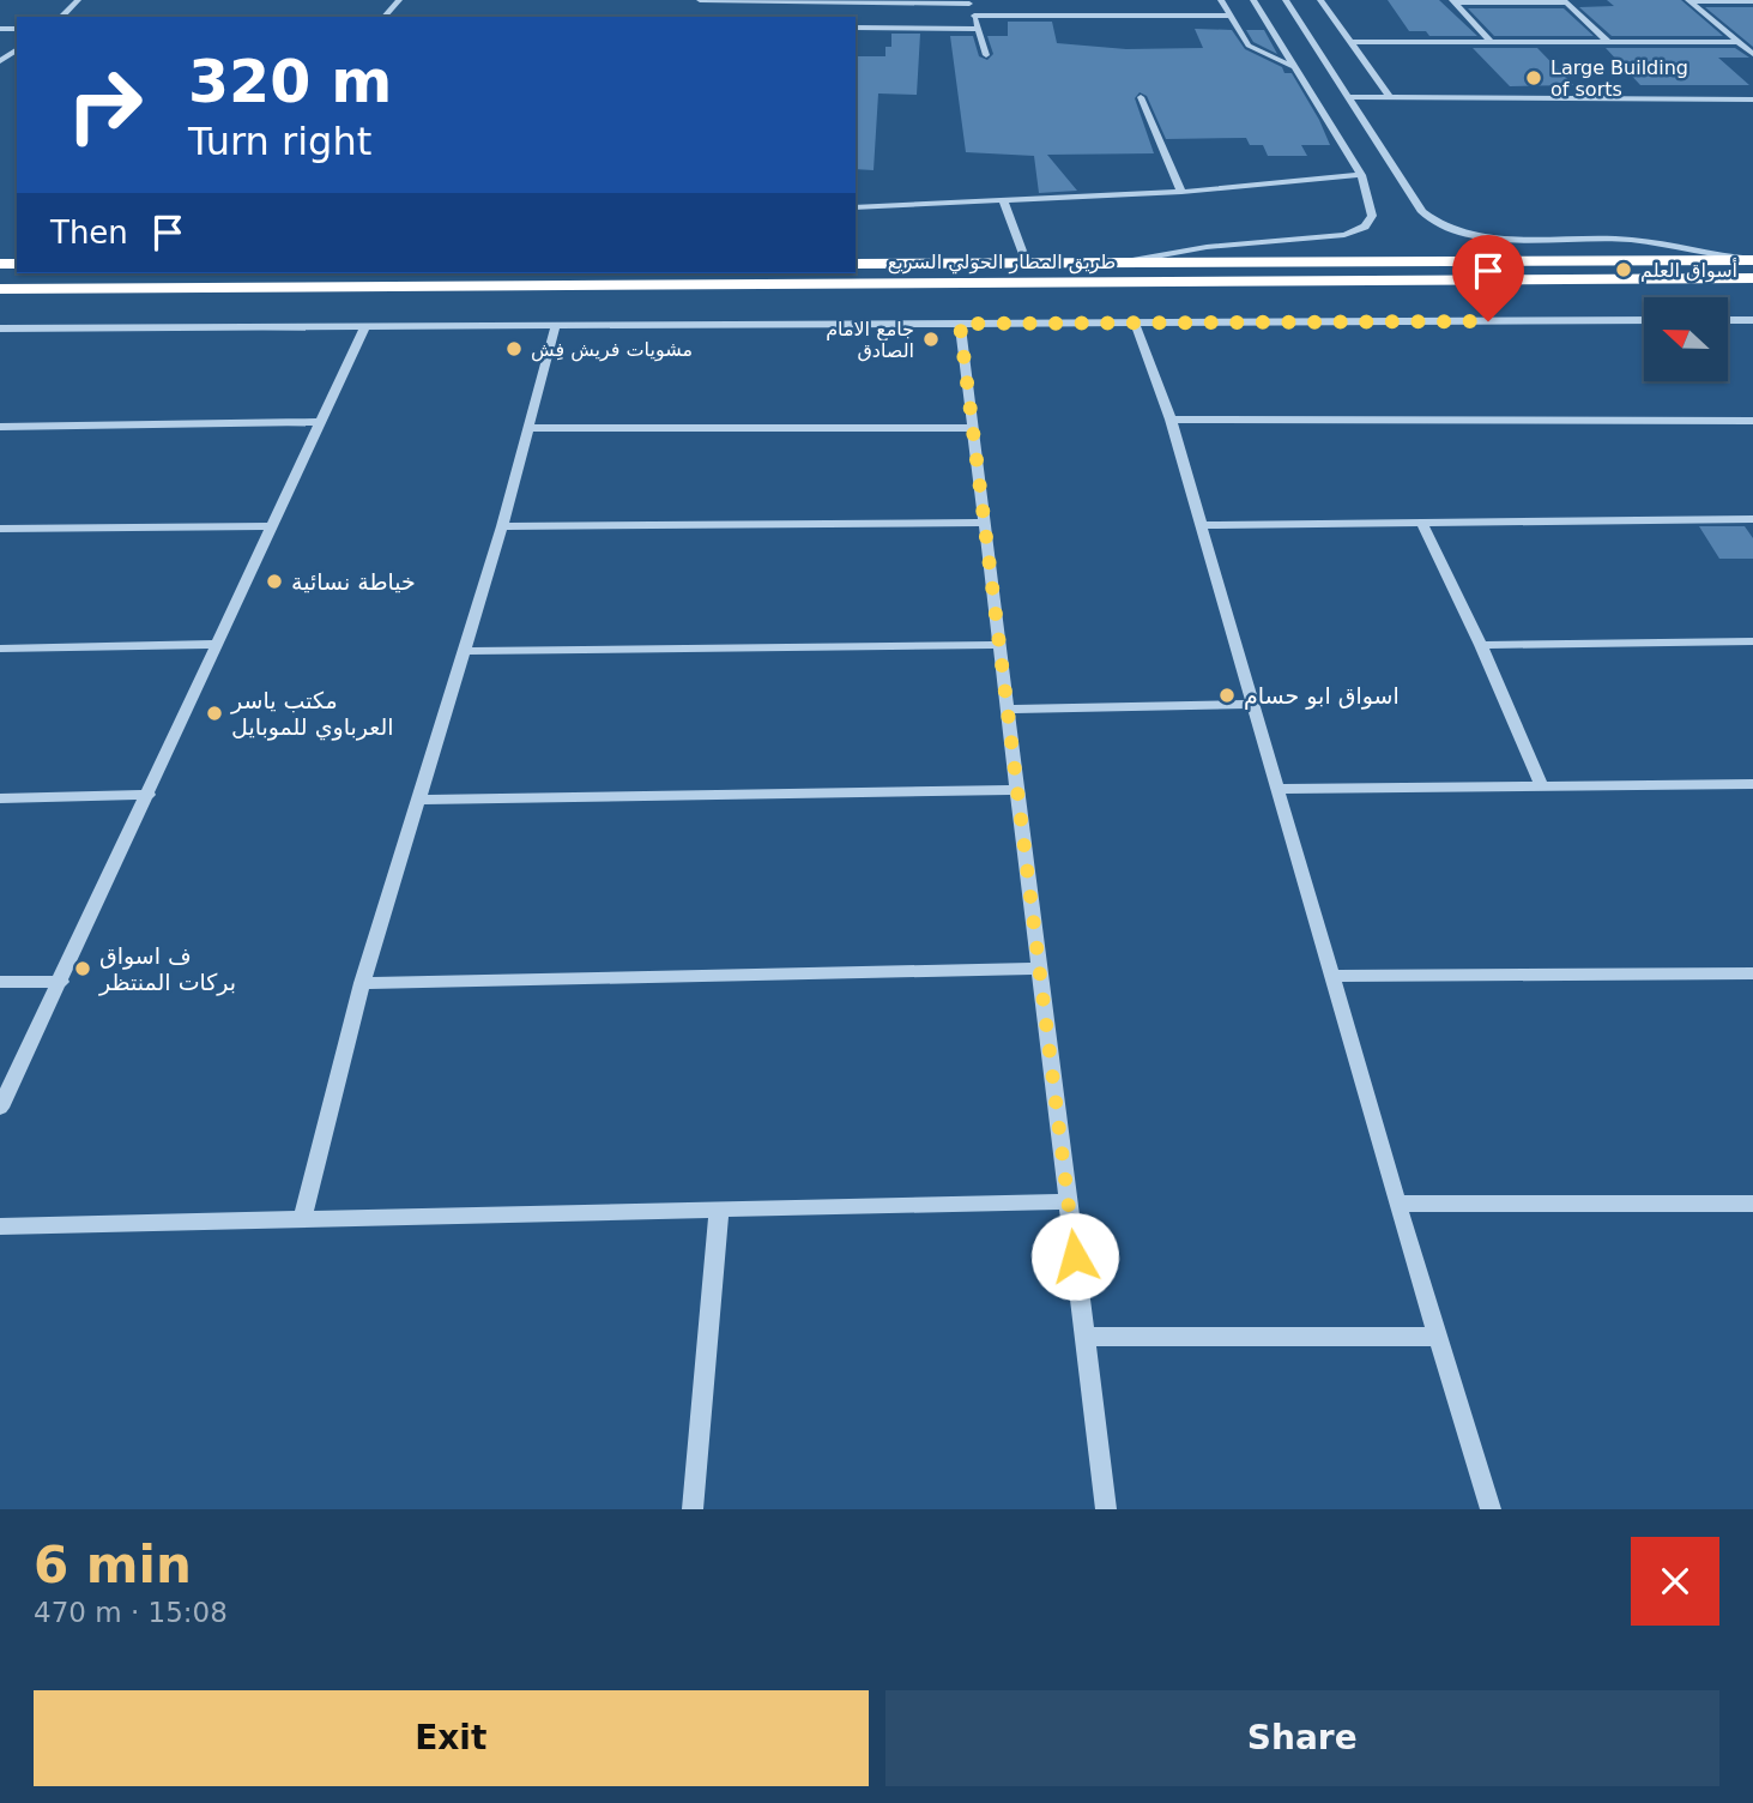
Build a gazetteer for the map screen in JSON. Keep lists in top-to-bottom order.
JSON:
{
  "streets": {
    "highway": ["طريق المطار الحولي السريع"]
  },
  "places": [
    "Large Building of sorts",
    "أسواق العلم",
    "جامع الامام الصادق",
    "مشويات فريش فِش",
    "خياطة نسائية",
    "اسواق ابو حسام",
    "مكتب ياسر العرباوي للموبايل",
    "ف اسواق بركات المنتظر"
  ],
  "north": "left",
  "page": {
    "turn": ["320 m", "Turn right"],
    "then": "Then",
    "heading": ["6 min", "470 m · 15:08"],
    "buttons": ["Exit", "Share"]
  }
}
